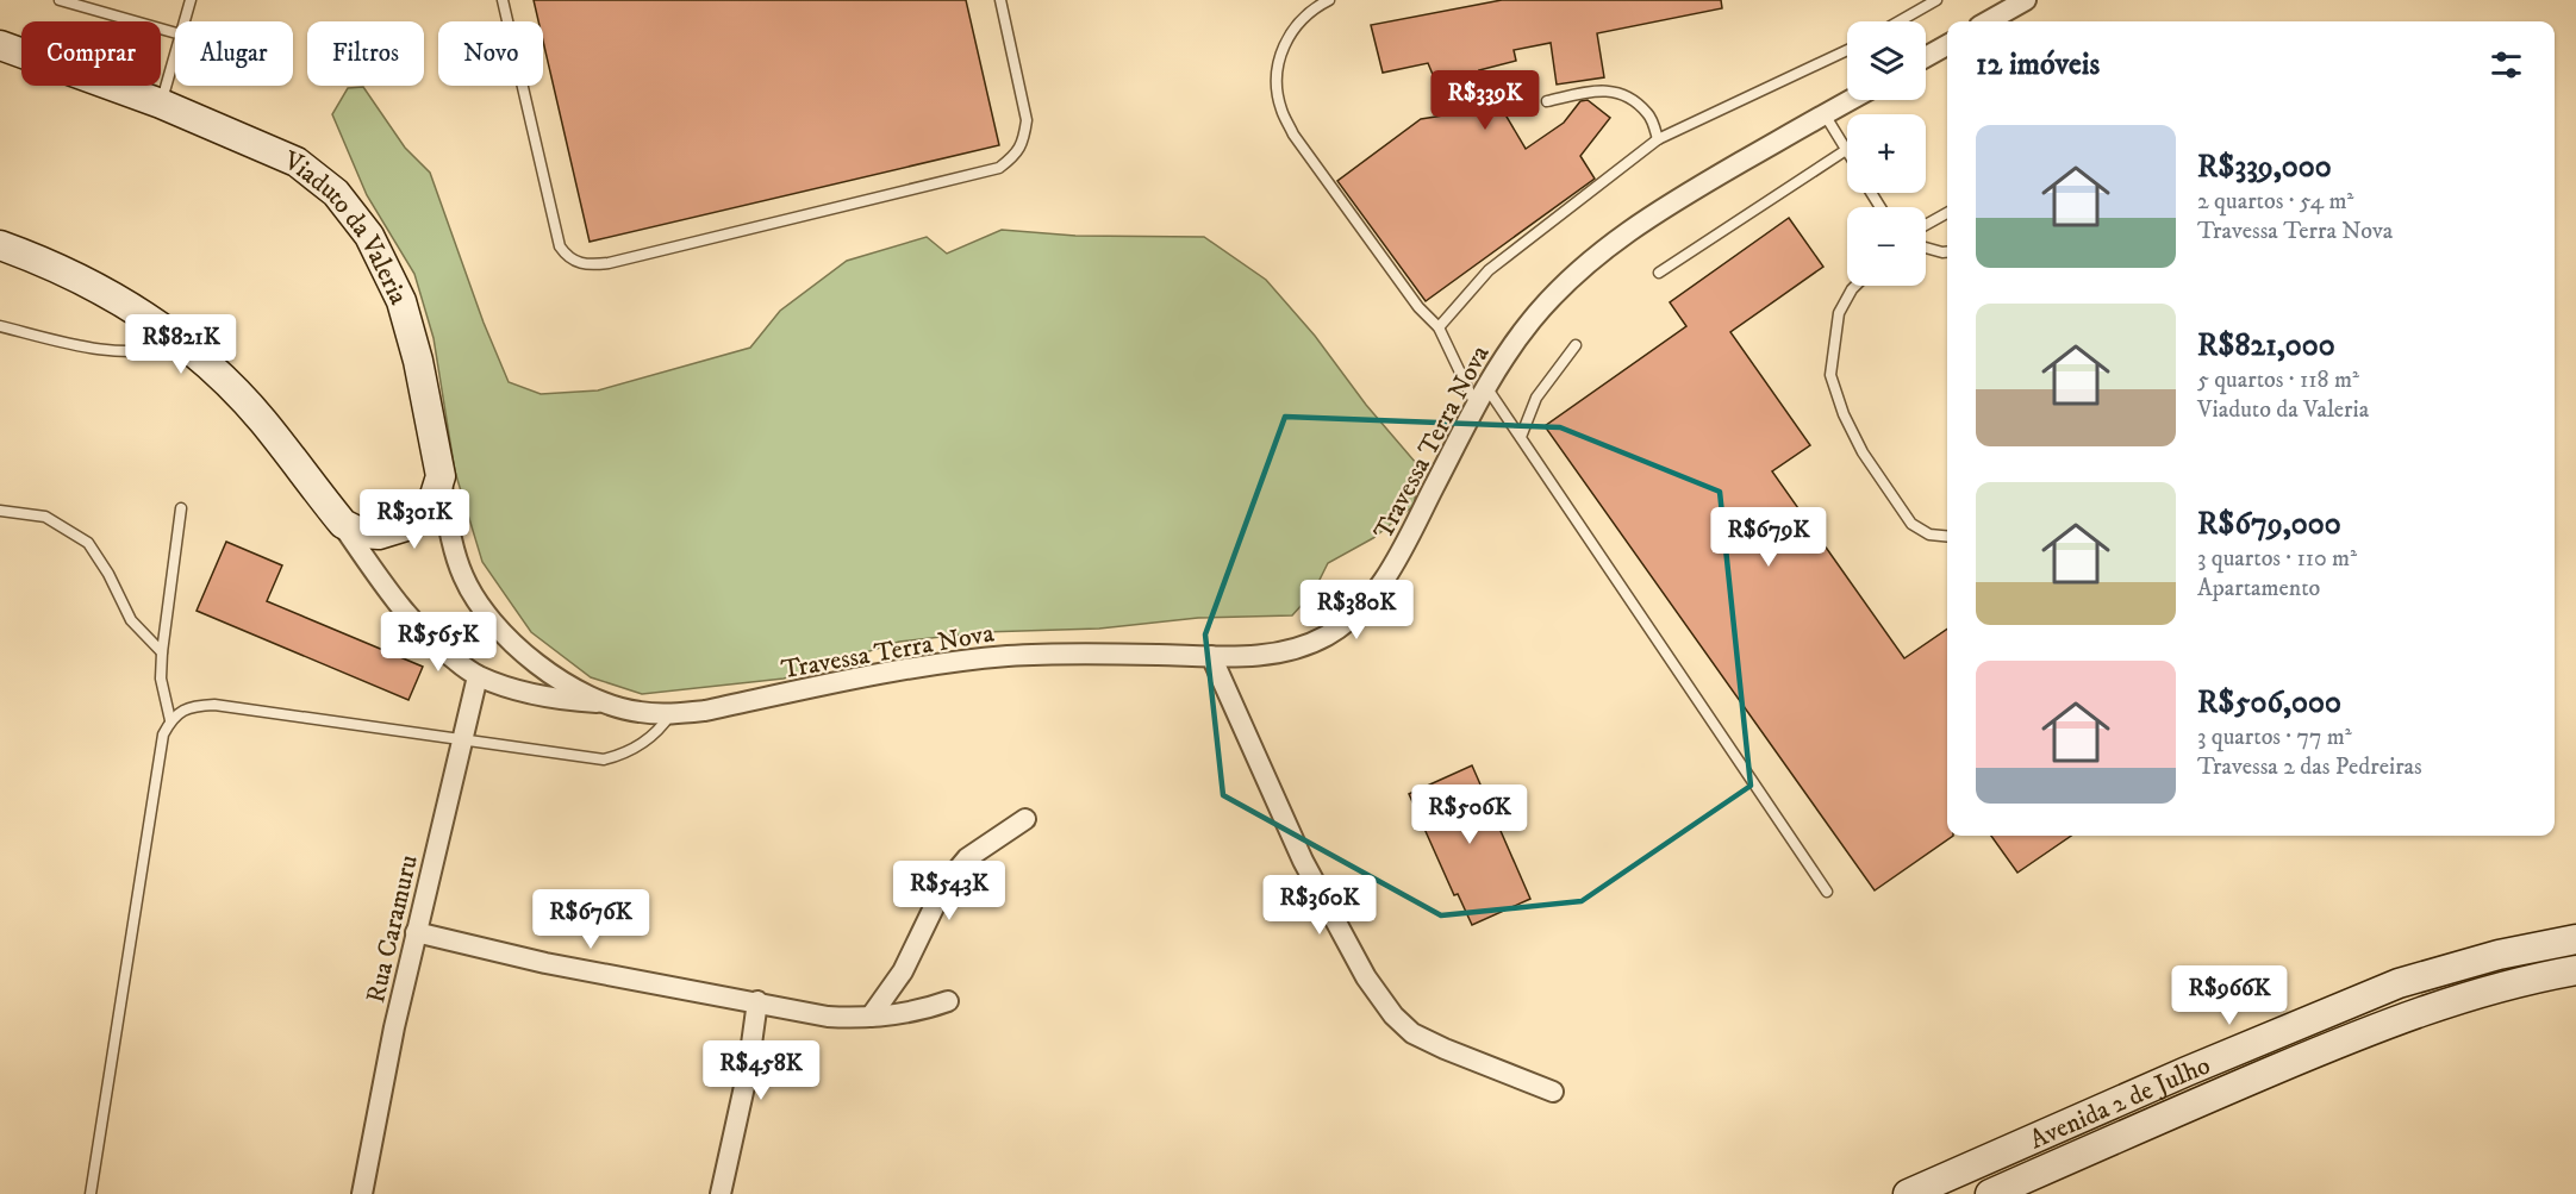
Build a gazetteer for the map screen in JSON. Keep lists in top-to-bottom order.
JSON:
{
  "streets": {
    "main road": ["Viaduto da Valeria", "Avenida 2 de Julho"],
    "street": ["Travessa Terra Nova", "Rua Caramuru"]
  },
  "page": {
    "map_buttons": ["+", "−"],
    "chip": [
      "Comprar",
      "Alugar",
      "Filtros",
      "Novo"
    ],
    "heading": "12 imóveis",
    "price": [
      "R$339K",
      "R$821K",
      "R$301K",
      "R$679K",
      "R$380K",
      "R$565K",
      "R$506K",
      "R$543K",
      "R$360K",
      "R$676K",
      "R$966K",
      "R$458K"
    ],
    "list": [
      {
        "name": "R$339,000",
        "note": "2 quartos · 54 m² · Travessa Terra Nova"
      },
      {
        "name": "R$821,000",
        "note": "5 quartos · 118 m² · Viaduto da Valeria"
      },
      {
        "name": "R$679,000",
        "note": "3 quartos · 110 m² · Apartamento"
      },
      {
        "name": "R$506,000",
        "note": "3 quartos · 77 m² · Travessa 2 das Pedreiras"
      }
    ]
  }
}
